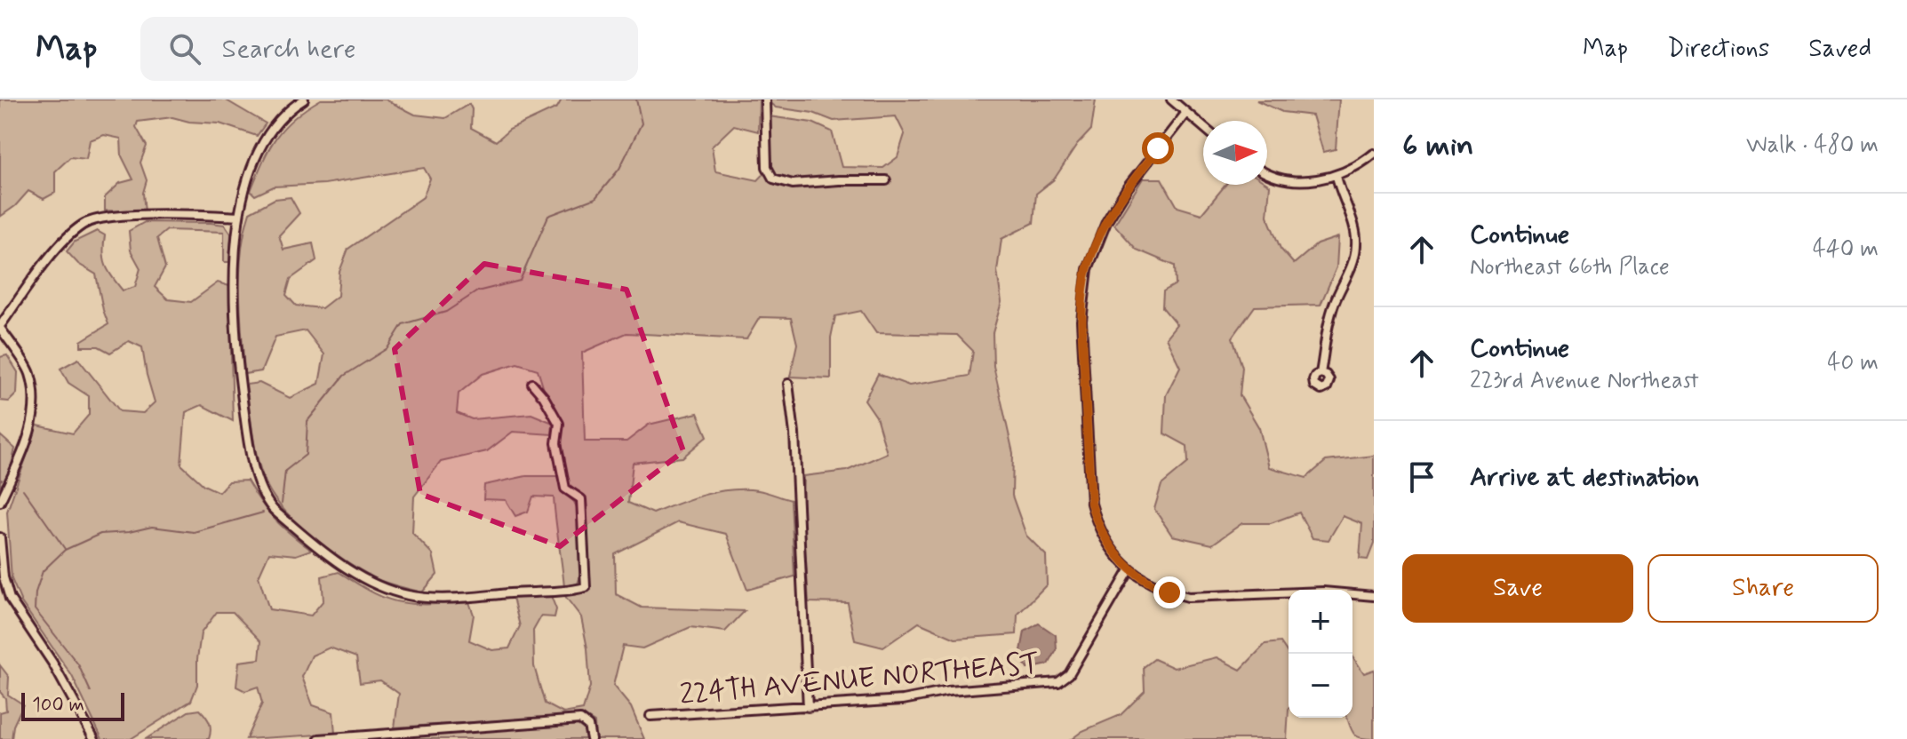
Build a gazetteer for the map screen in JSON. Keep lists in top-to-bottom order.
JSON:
{
  "streets": {
    "street": ["224TH AVENUE NORTHEAST"]
  },
  "scale_bar": "100 m",
  "north": "right",
  "page": {
    "header": "Map",
    "search": "Search here",
    "nav": ["Map", "Directions", "Saved"],
    "heading": ["6 min", "Walk · 480 m"],
    "list": [
      ["Continue", "Northeast 66th Place", "440 m"],
      ["Continue", "223rd Avenue Northeast", "40 m"],
      "Arrive at destination"
    ],
    "buttons": ["Save", "Share"],
    "map_buttons": ["+", "−"],
    "scale": "100 m"
  }
}
